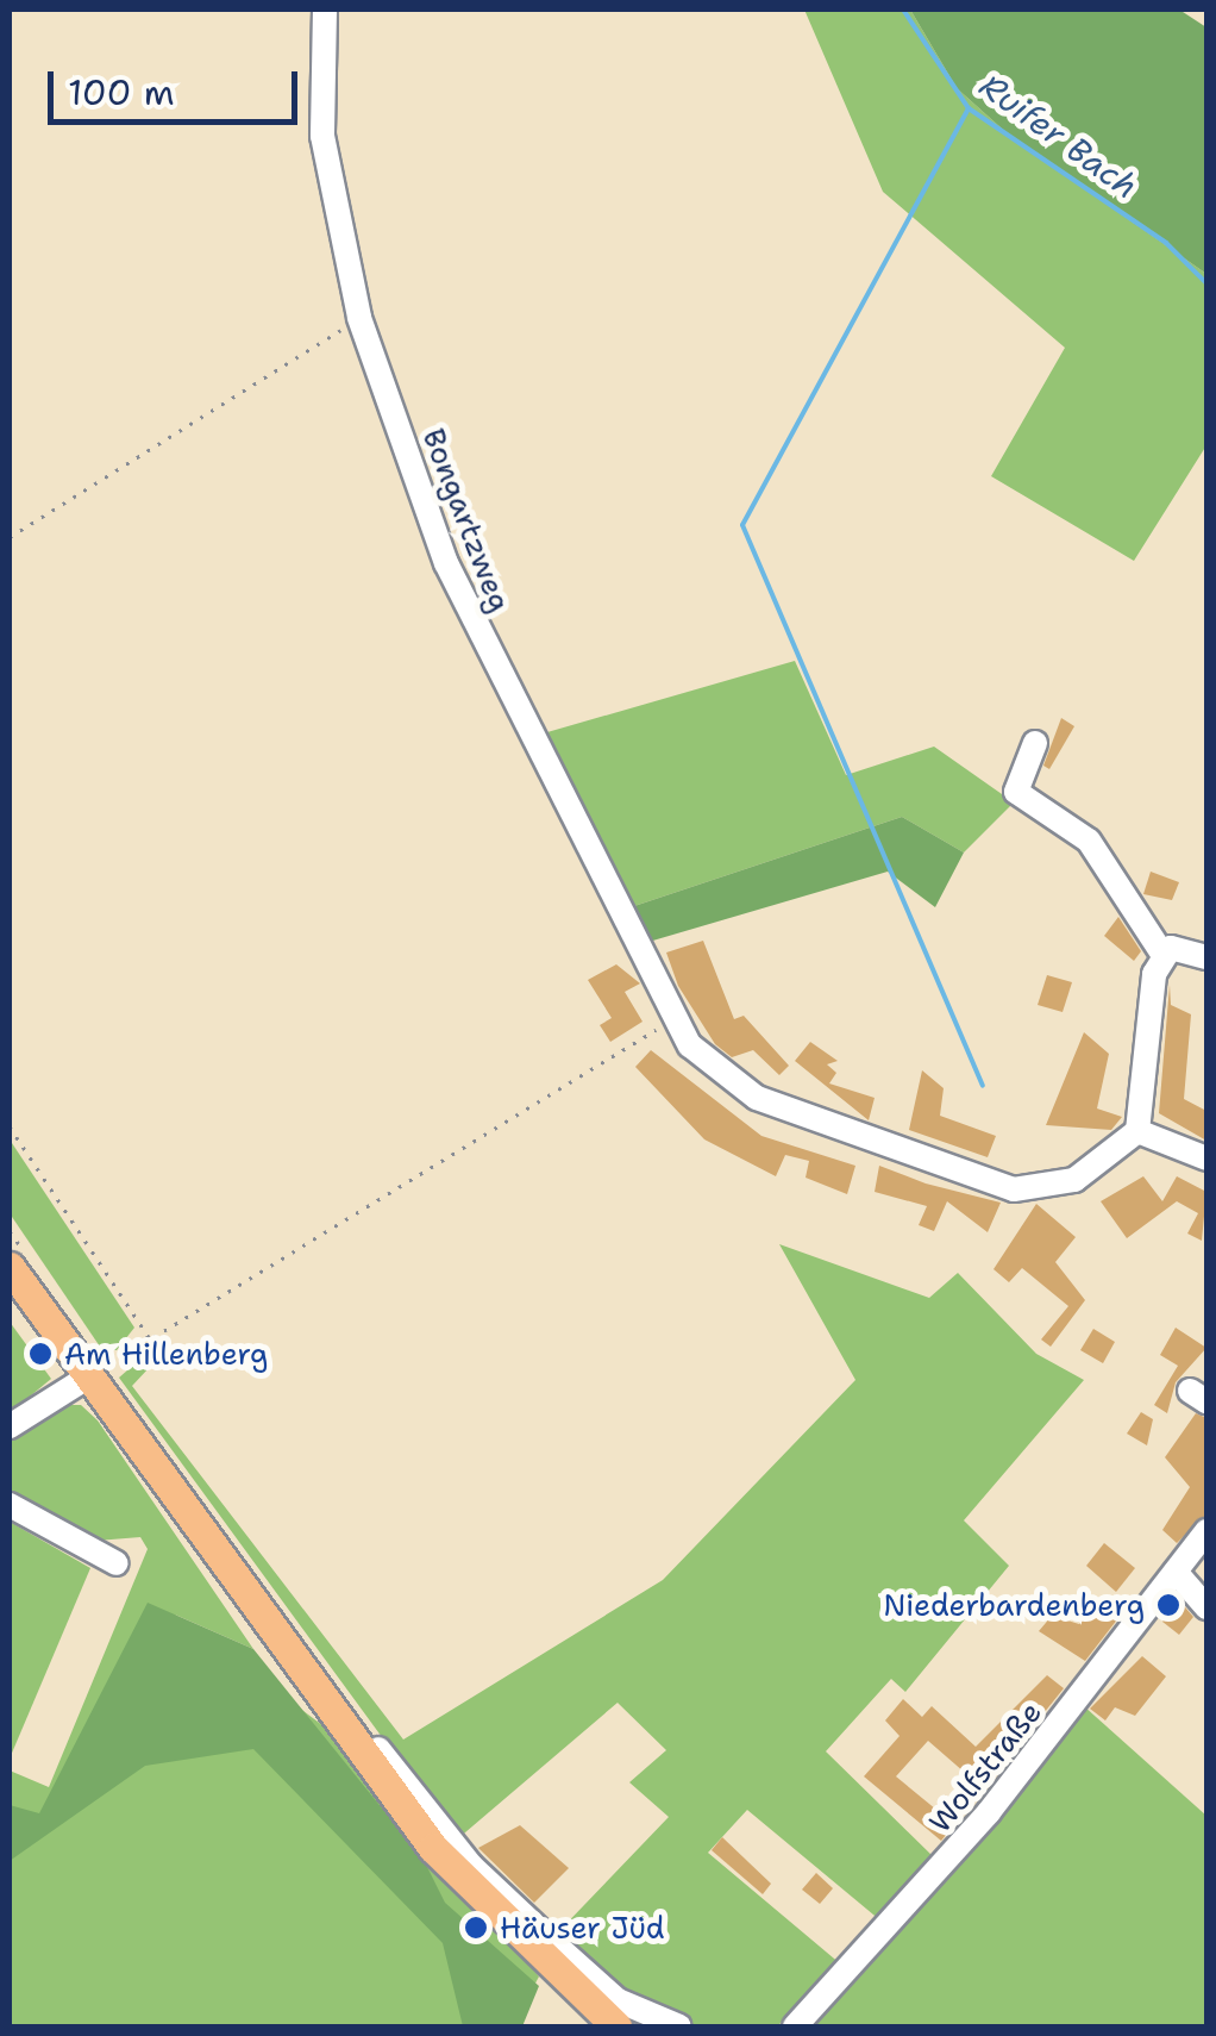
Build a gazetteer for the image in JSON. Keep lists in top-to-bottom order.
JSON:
{
  "streets": {
    "street": ["Bongartzweg", "Wolfstraße"]
  },
  "water": ["Ruifer Bach"],
  "places": ["Am Hillenberg", "Niederbardenberg", "Häuser Jüd"],
  "scale_bar": "100 m"
}
